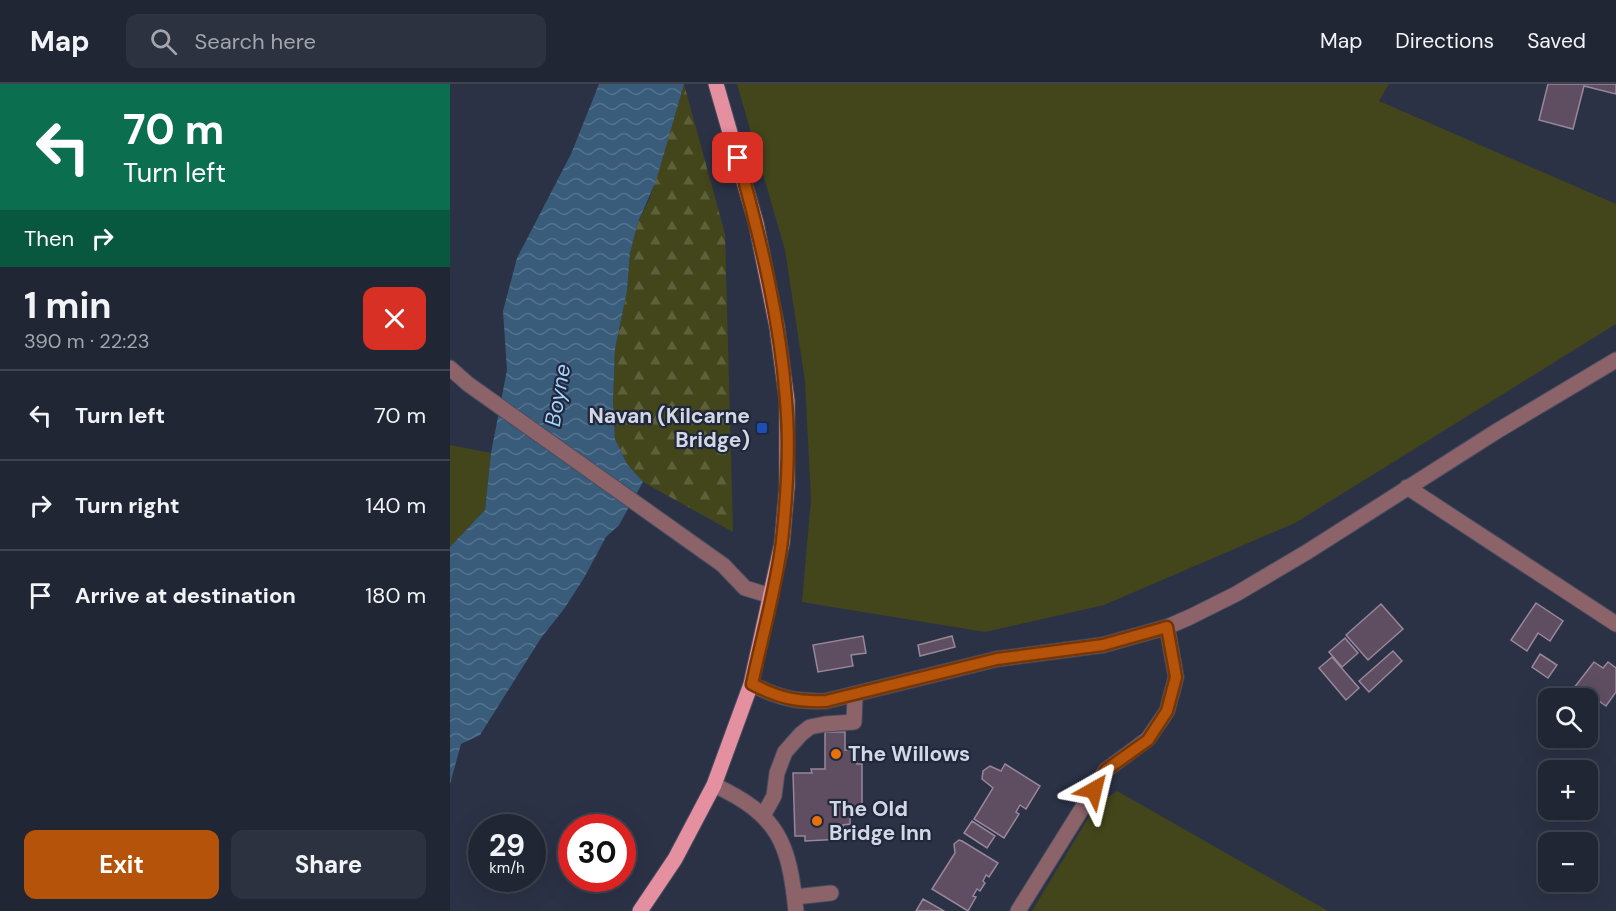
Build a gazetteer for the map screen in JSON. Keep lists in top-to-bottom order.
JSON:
{
  "water": ["Boyne"],
  "places": {
    "transit": ["Navan (Kilcarne Bridge)"],
    "other": ["The Willows", "The Old Bridge Inn"]
  },
  "page": {
    "header": "Map",
    "search": "Search here",
    "nav": ["Map", "Directions", "Saved"],
    "turn": ["70 m", "Turn left"],
    "then": "Then",
    "heading": ["1 min", "390 m · 22:23"],
    "list": [
      {
        "name": "Turn left",
        "value": "70 m"
      },
      {
        "name": "Turn right",
        "value": "140 m"
      },
      {
        "name": "Arrive at destination",
        "value": "180 m"
      }
    ],
    "map_buttons": ["+", "−"],
    "speed": "29 km/h",
    "limit": "30",
    "buttons": ["Exit", "Share"]
  }
}
